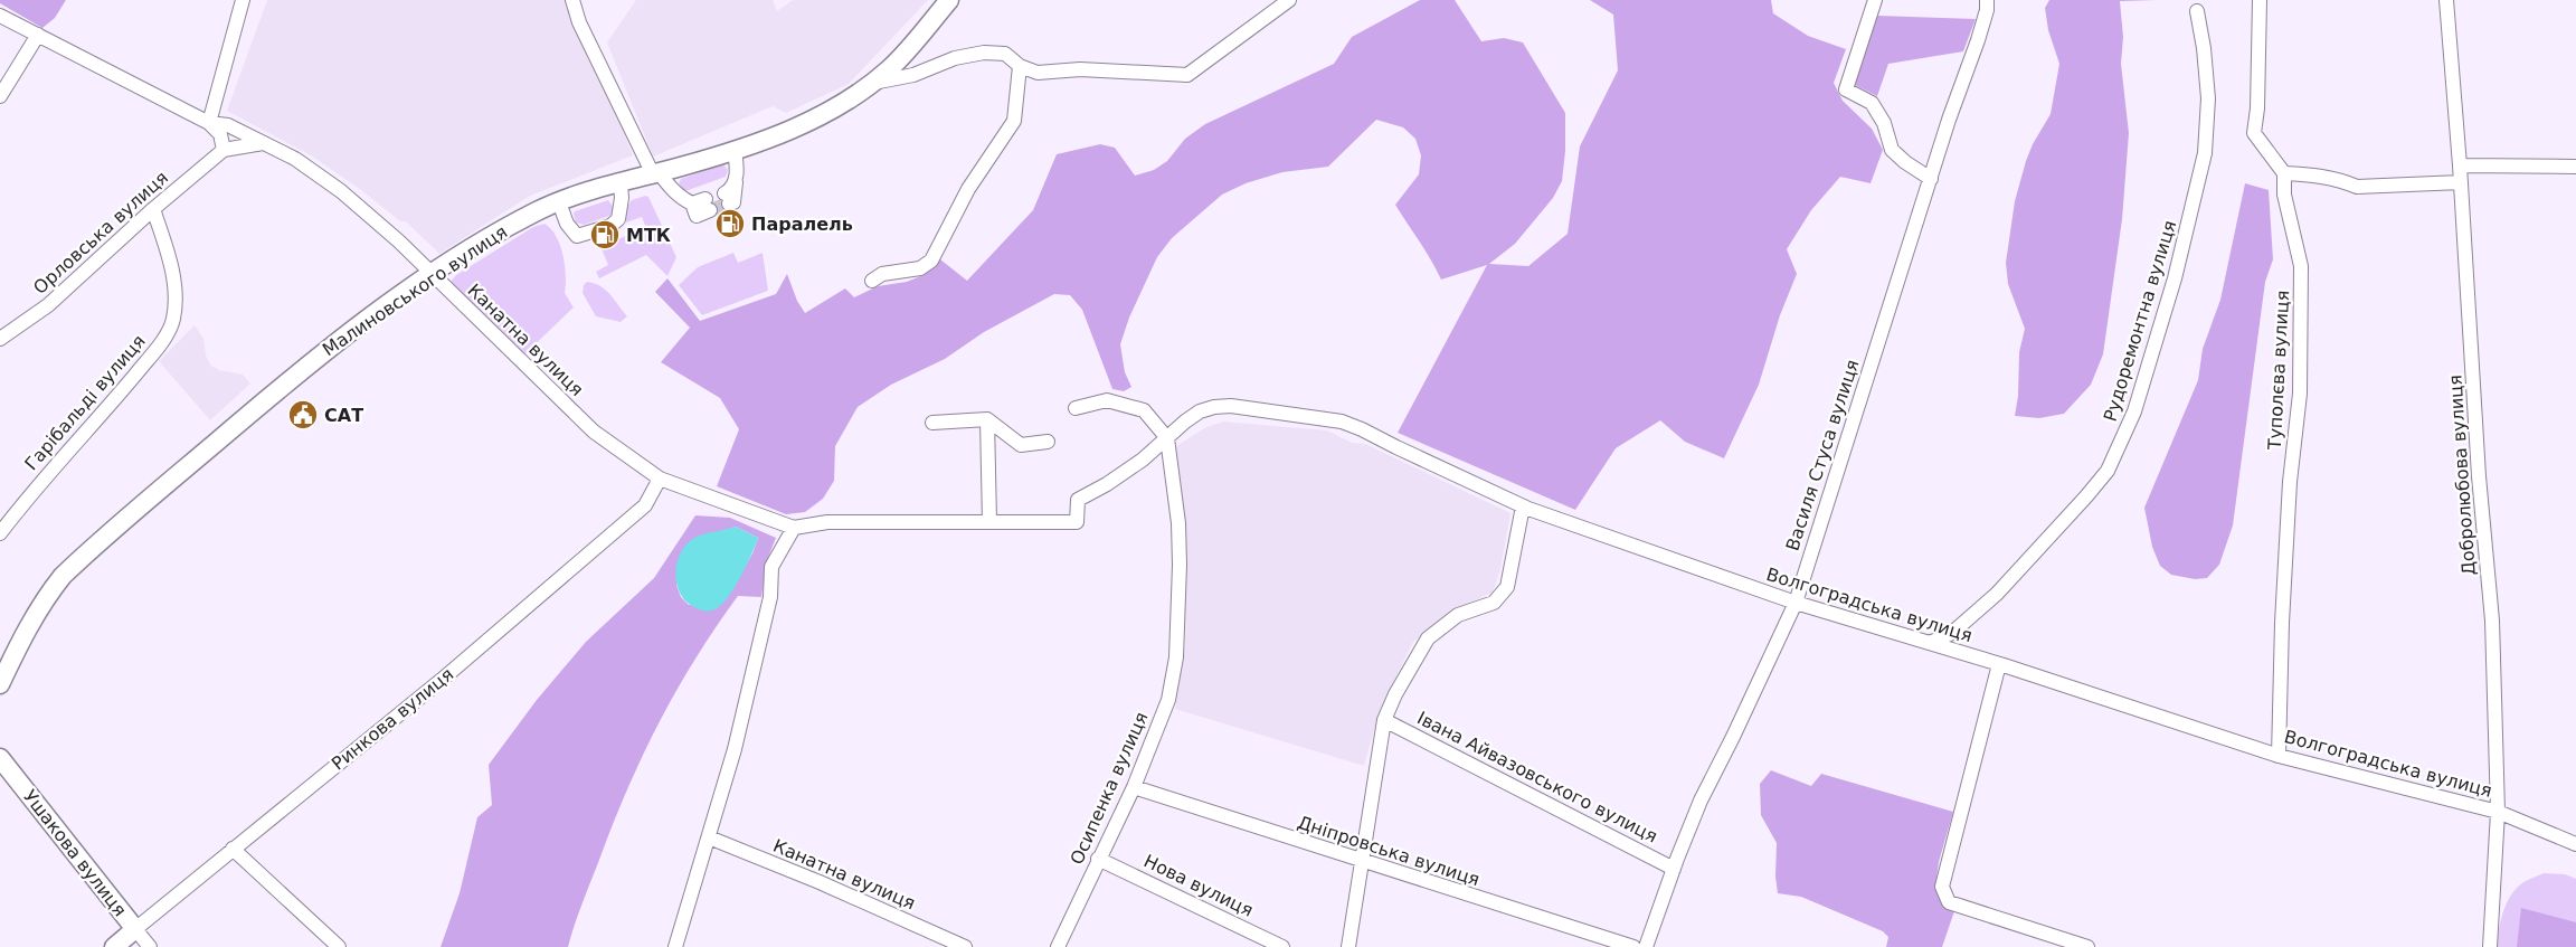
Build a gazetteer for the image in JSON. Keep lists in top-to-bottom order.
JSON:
{
  "streets": {
    "main road": ["Малиновського вулиця", "Ринкова вулиця", "Ушакова вулиця"],
    "street": [
      "Орловська вулиця",
      "Рудоремонтна вулиця",
      "Канатна вулиця",
      "Туполєва вулиця",
      "Гарібальді вулиця",
      "Василя Стуса вулиця",
      "Добролюбова вулиця",
      "Волгоградська вулиця",
      "Івана Айвазовського вулиця",
      "Осипенка вулиця",
      "Дніпровська вулиця",
      "Нова вулиця"
    ]
  },
  "crossings": [
    ["Орловська вулиця", "Гарібальді вулиця"],
    ["Малиновського вулиця", "Канатна вулиця"],
    ["Рудоремонтна вулиця", "Волгоградська вулиця"],
    ["Канатна вулиця", "Волгоградська вулиця"],
    ["Канатна вулиця", "Ринкова вулиця"],
    ["Канатна вулиця", "Осипенка вулиця"],
    ["Туполєва вулиця", "Волгоградська вулиця"],
    ["Василя Стуса вулиця", "Волгоградська вулиця"],
    ["Василя Стуса вулиця", "Івана Айвазовського вулиця"],
    ["Добролюбова вулиця", "Волгоградська вулиця"],
    ["Волгоградська вулиця", "Осипенка вулиця"],
    ["Ринкова вулиця", "Ушакова вулиця"],
    ["Осипенка вулиця", "Дніпровська вулиця"],
    ["Осипенка вулиця", "Нова вулиця"]
  ],
  "places": {
    "fuel station": ["Паралель", "МТК"],
    "public building": ["САТ"]
  }
}
